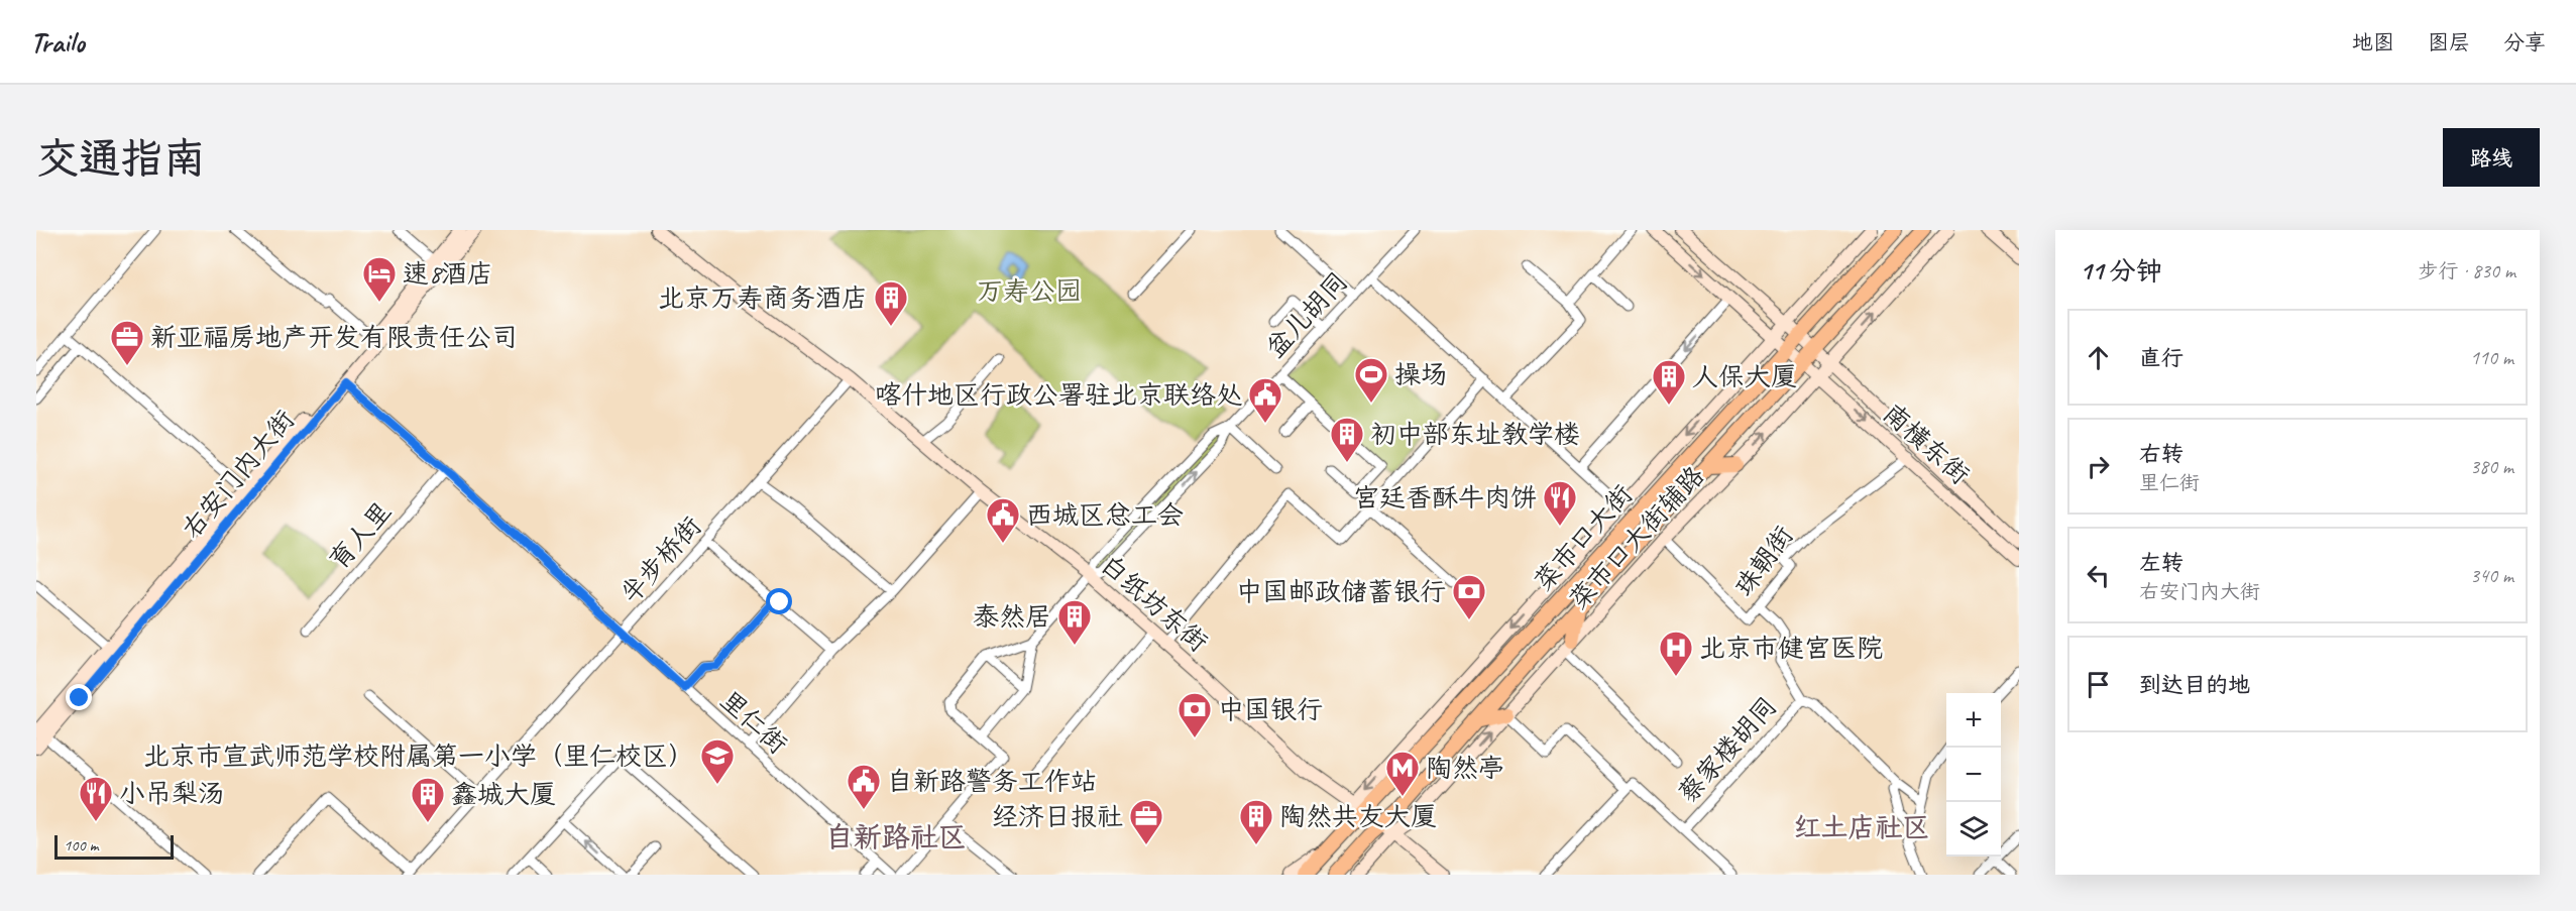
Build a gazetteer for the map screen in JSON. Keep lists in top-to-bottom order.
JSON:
{
  "streets": {
    "main road": ["菜市口大街"],
    "street": [
      "盆儿胡同",
      "南横东街",
      "右安门内大街",
      "育人里",
      "菜市口大街辅路",
      "半步桥街",
      "珠朝街",
      "白纸坊东街",
      "里仁街",
      "蔡家楼胡同"
    ]
  },
  "crossings": [
    ["盆儿胡同", "白纸坊东街"],
    ["南横东街", "菜市口大街"],
    ["南横东街", "菜市口大街辅路"],
    ["南横东街", "珠朝街"],
    ["右安门内大街", "里仁街"],
    ["育人里", "里仁街"],
    ["菜市口大街", "菜市口大街辅路"],
    ["菜市口大街", "白纸坊东街"],
    ["菜市口大街辅路", "珠朝街"],
    ["菜市口大街辅路", "白纸坊东街"],
    ["半步桥街", "白纸坊东街"],
    ["半步桥街", "里仁街"]
  ],
  "districts": ["红土店社区", "自新路社区"],
  "parks": ["万寿公园"],
  "places": {
    "hotel": ["速8酒店"],
    "building": [
      "北京万寿商务酒店",
      "人保大厦",
      "初中部东址教学楼",
      "泰然居",
      "鑫城大厦",
      "陶然共友大厦"
    ],
    "office": ["新亚福房地产开发有限责任公司", "经济日报社"],
    "sports": ["操场"],
    "public building": ["喀什地区行政公署驻北京联络处", "西城区总工会", "自新路警务工作站"],
    "restaurant": ["宫廷香酥牛肉饼", "小吊梨汤"],
    "bank": ["中国邮政储蓄银行", "中国银行"],
    "hospital": ["北京市健宫医院"],
    "school or university": ["北京市宣武师范学校附属第一小学（里仁校区）"],
    "metro station": ["陶然亭"]
  },
  "scale_bar": "100 m",
  "page": {
    "header": "Trailo",
    "nav": ["地图", "图层", "分享"],
    "buttons": "路线",
    "title": "交通指南",
    "heading": ["11 分钟", "步行 · 830 m"],
    "list": [
      ["直行", "110 m"],
      ["右转", "里仁街", "380 m"],
      ["左转", "右安门内大街", "340 m"],
      "到达目的地"
    ],
    "map_buttons": ["+", "−"],
    "scale": "100 m"
  }
}
